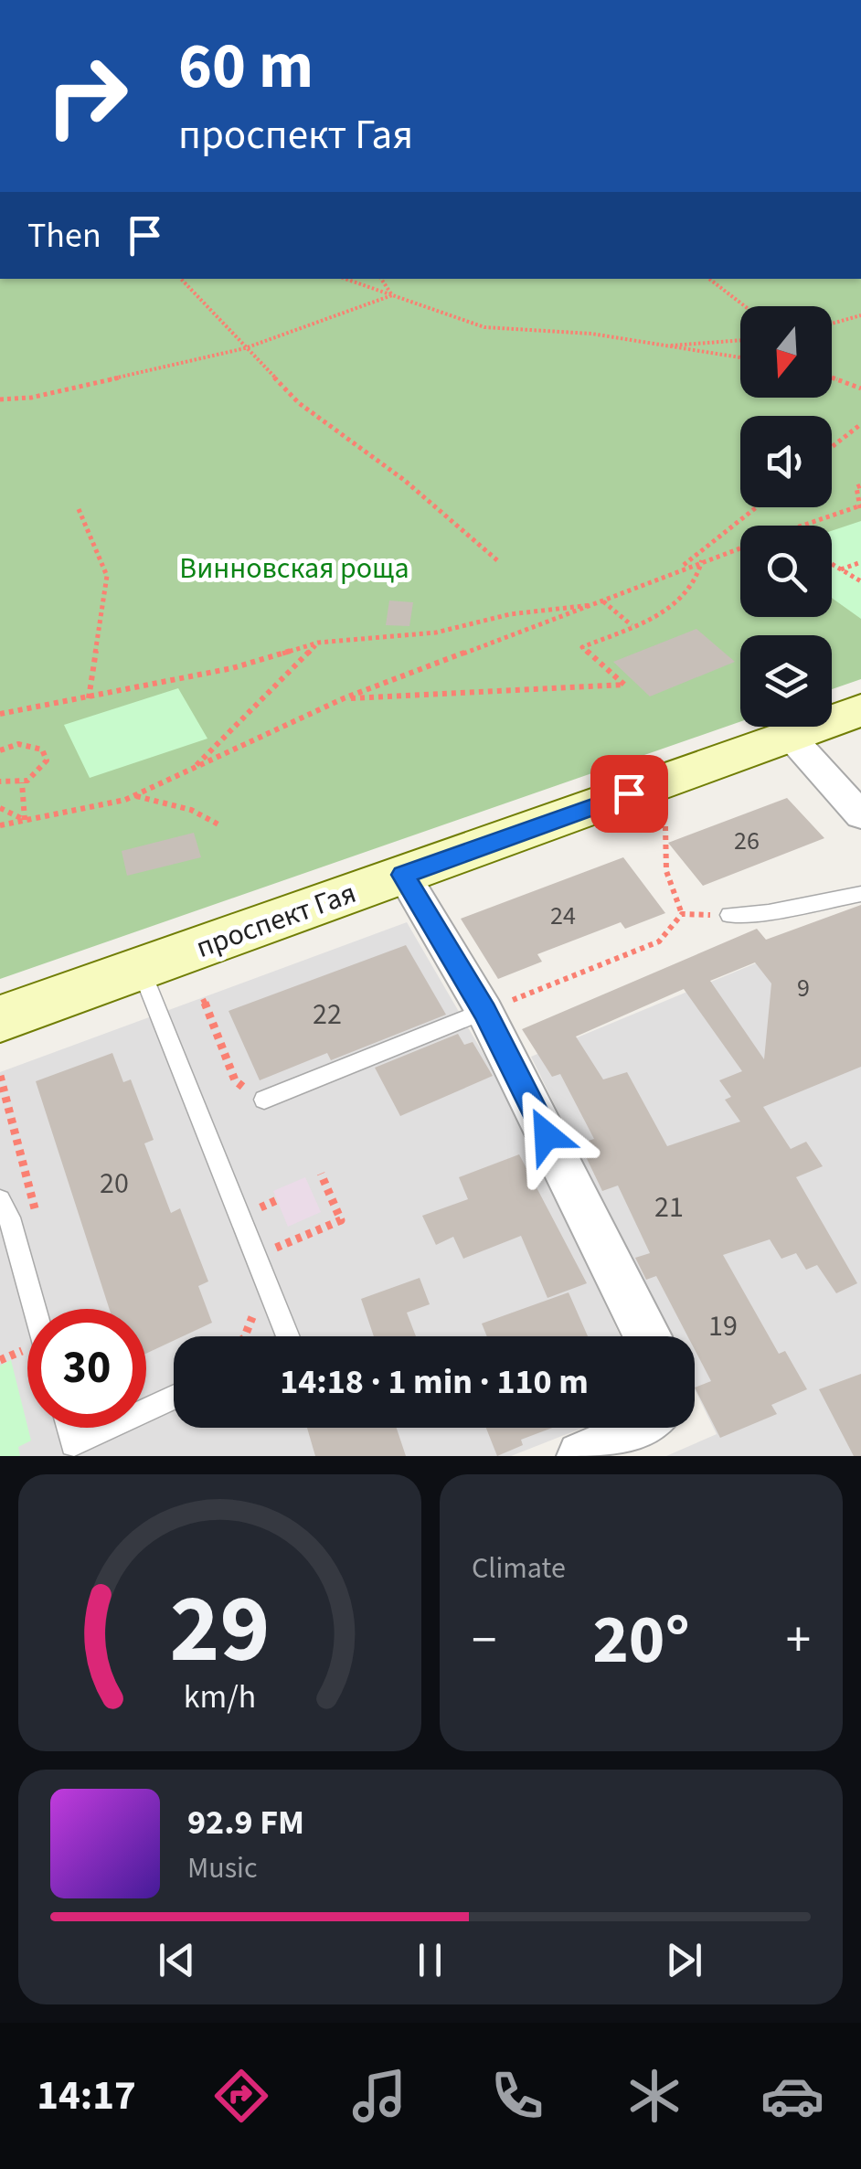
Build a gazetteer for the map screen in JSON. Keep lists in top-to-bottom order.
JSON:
{
  "streets": {
    "main road": ["проспект Гая"]
  },
  "parks": ["Винновская роща"],
  "house_numbers": [
    "26",
    "24",
    "9",
    "22",
    "20",
    "21",
    "19"
  ],
  "north": "bottom",
  "page": {
    "turn": ["60 m", "проспект Гая"],
    "then": "Then",
    "limit": "30",
    "trip": "14:18 · 1 min · 110 m",
    "tile": "Climate",
    "heat": ["−", "20°", "+"],
    "song": ["92.9 FM", "Music"],
    "tabs": "14:17",
    "gauge": ["29", "km/h"]
  }
}
